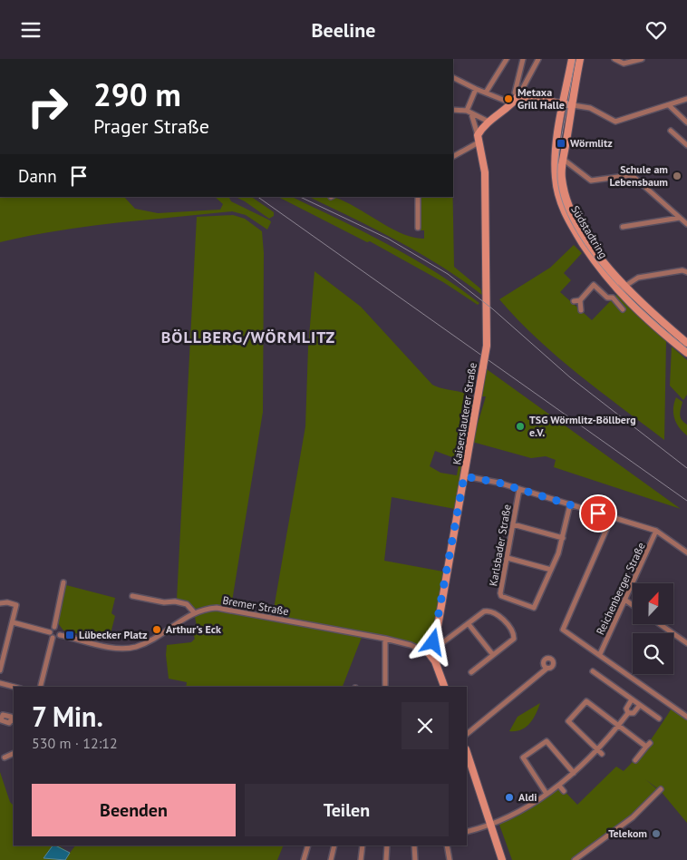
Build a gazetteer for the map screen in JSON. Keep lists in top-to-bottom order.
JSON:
{
  "streets": {
    "street": [
      "Südstadtring",
      "Kaiserslauterer Straße",
      "Karlsbader Straße",
      "Reichenberger Straße",
      "Bremer Straße"
    ]
  },
  "crossings": [
    ["Kaiserslauterer Straße", "Bremer Straße"]
  ],
  "districts": ["BÖLLBERG/WÖRMLITZ"],
  "places": {
    "other": [
      "Metaxa Grill Halle",
      "Schule am Lebensbaum",
      "TSG Wörmlitz-Böllberg e.V.",
      "Arthur's Eck",
      "Aldi",
      "Telekom"
    ],
    "transit": ["Wörmlitz", "Lübecker Platz"]
  },
  "north": "top",
  "page": {
    "header": "Beeline",
    "turn": ["290 m", "Prager Straße"],
    "then": "Dann",
    "heading": ["7 Min.", "530 m · 12:12"],
    "buttons": ["Beenden", "Teilen"]
  }
}
